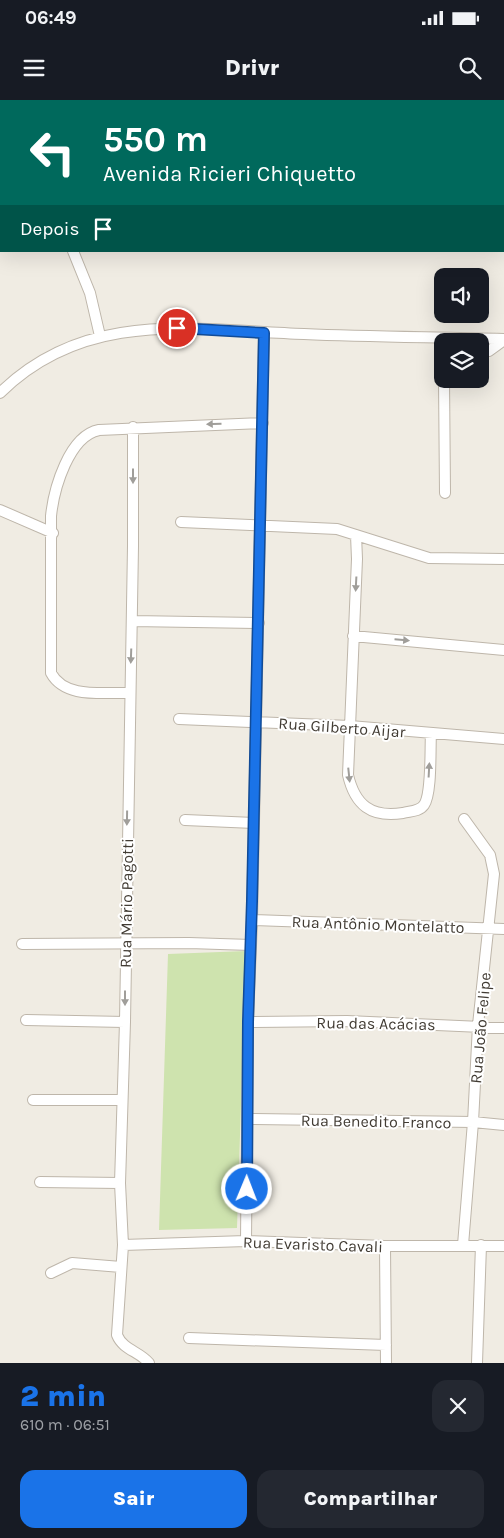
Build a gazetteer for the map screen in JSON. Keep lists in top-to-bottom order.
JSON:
{
  "streets": {
    "street": [
      "Rua Gilberto Aijar",
      "Rua Mário Pagotti",
      "Rua Antônio Montelatto",
      "Rua das Acácias",
      "Rua João Felipe",
      "Rua Benedito Franco",
      "Rua Evaristo Cavali"
    ]
  },
  "crossings": [
    ["Rua Mário Pagotti", "Rua Evaristo Cavali"],
    ["Rua Antônio Montelatto", "Rua João Felipe"],
    ["Rua das Acácias", "Rua João Felipe"],
    ["Rua João Felipe", "Rua Benedito Franco"],
    ["Rua João Felipe", "Rua Evaristo Cavali"]
  ],
  "one_way": ["Rua Mário Pagotti"],
  "page": {
    "status": "06:49",
    "header": "Drivr",
    "turn": ["550 m", "Avenida Ricieri Chiquetto"],
    "then": "Depois",
    "heading": ["2 min", "610 m · 06:51"],
    "buttons": ["Sair", "Compartilhar"]
  }
}
